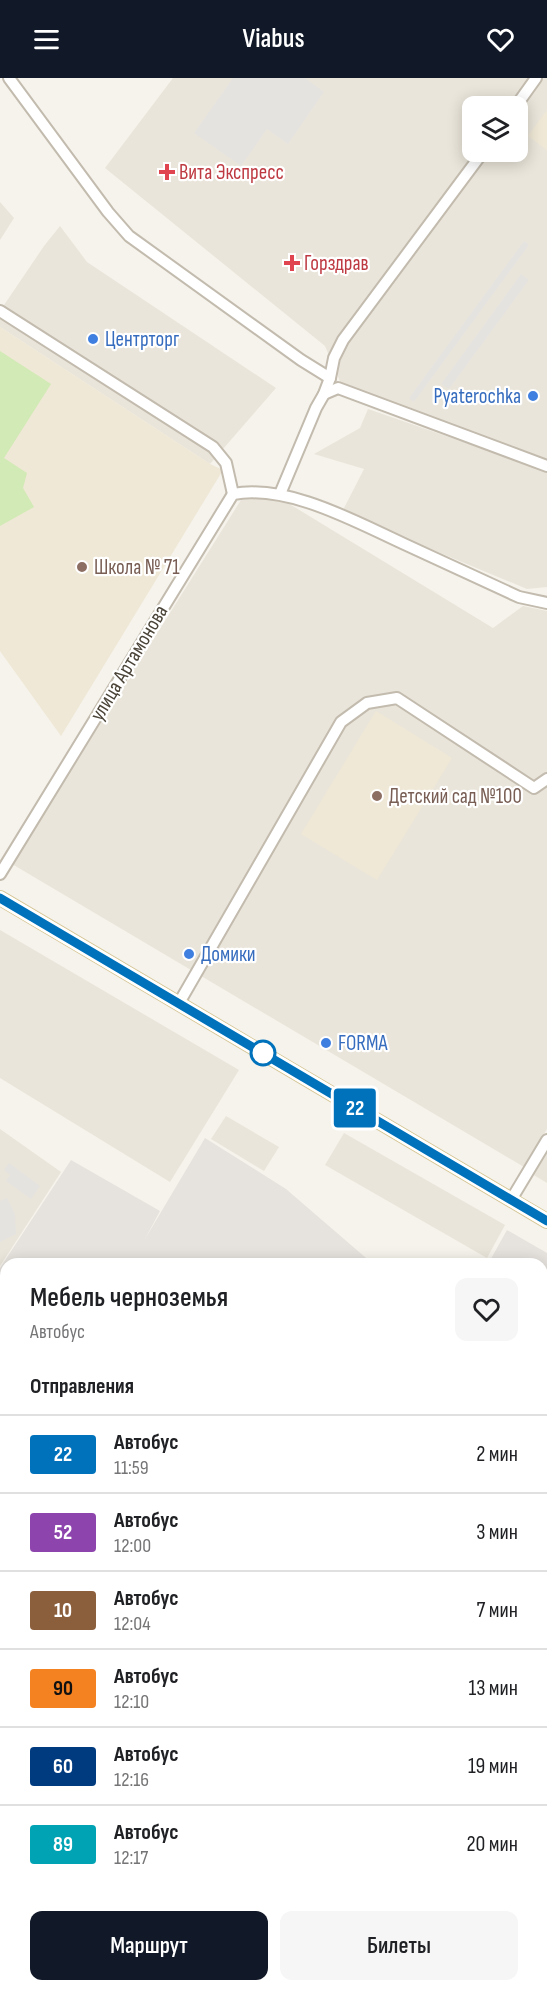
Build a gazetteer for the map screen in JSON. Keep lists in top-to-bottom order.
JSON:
{
  "streets": {
    "street": ["улица Артамонова"]
  },
  "places": {
    "health": ["Вита Экспресс", "Горздрав"],
    "other": [
      "Центрторг",
      "Pyaterochka",
      "Школа № 71",
      "Детский сад №100",
      "Домики",
      "FORMA"
    ]
  },
  "lines": ["bus line 22"],
  "page": {
    "header": "Viabus",
    "on_map": "22",
    "heading": [
      ["Мебель черноземья", "Автобус"],
      "Отправления"
    ],
    "list": [
      {
        "mark": "22",
        "name": "Автобус",
        "note": "11:59",
        "value": "2 мин"
      },
      {
        "mark": "52",
        "name": "Автобус",
        "note": "12:00",
        "value": "3 мин"
      },
      {
        "mark": "10",
        "name": "Автобус",
        "note": "12:04",
        "value": "7 мин"
      },
      {
        "mark": "90",
        "name": "Автобус",
        "note": "12:10",
        "value": "13 мин"
      },
      {
        "mark": "60",
        "name": "Автобус",
        "note": "12:16",
        "value": "19 мин"
      },
      {
        "mark": "89",
        "name": "Автобус",
        "note": "12:17",
        "value": "20 мин"
      }
    ],
    "buttons": ["Маршрут", "Билеты"]
  }
}
